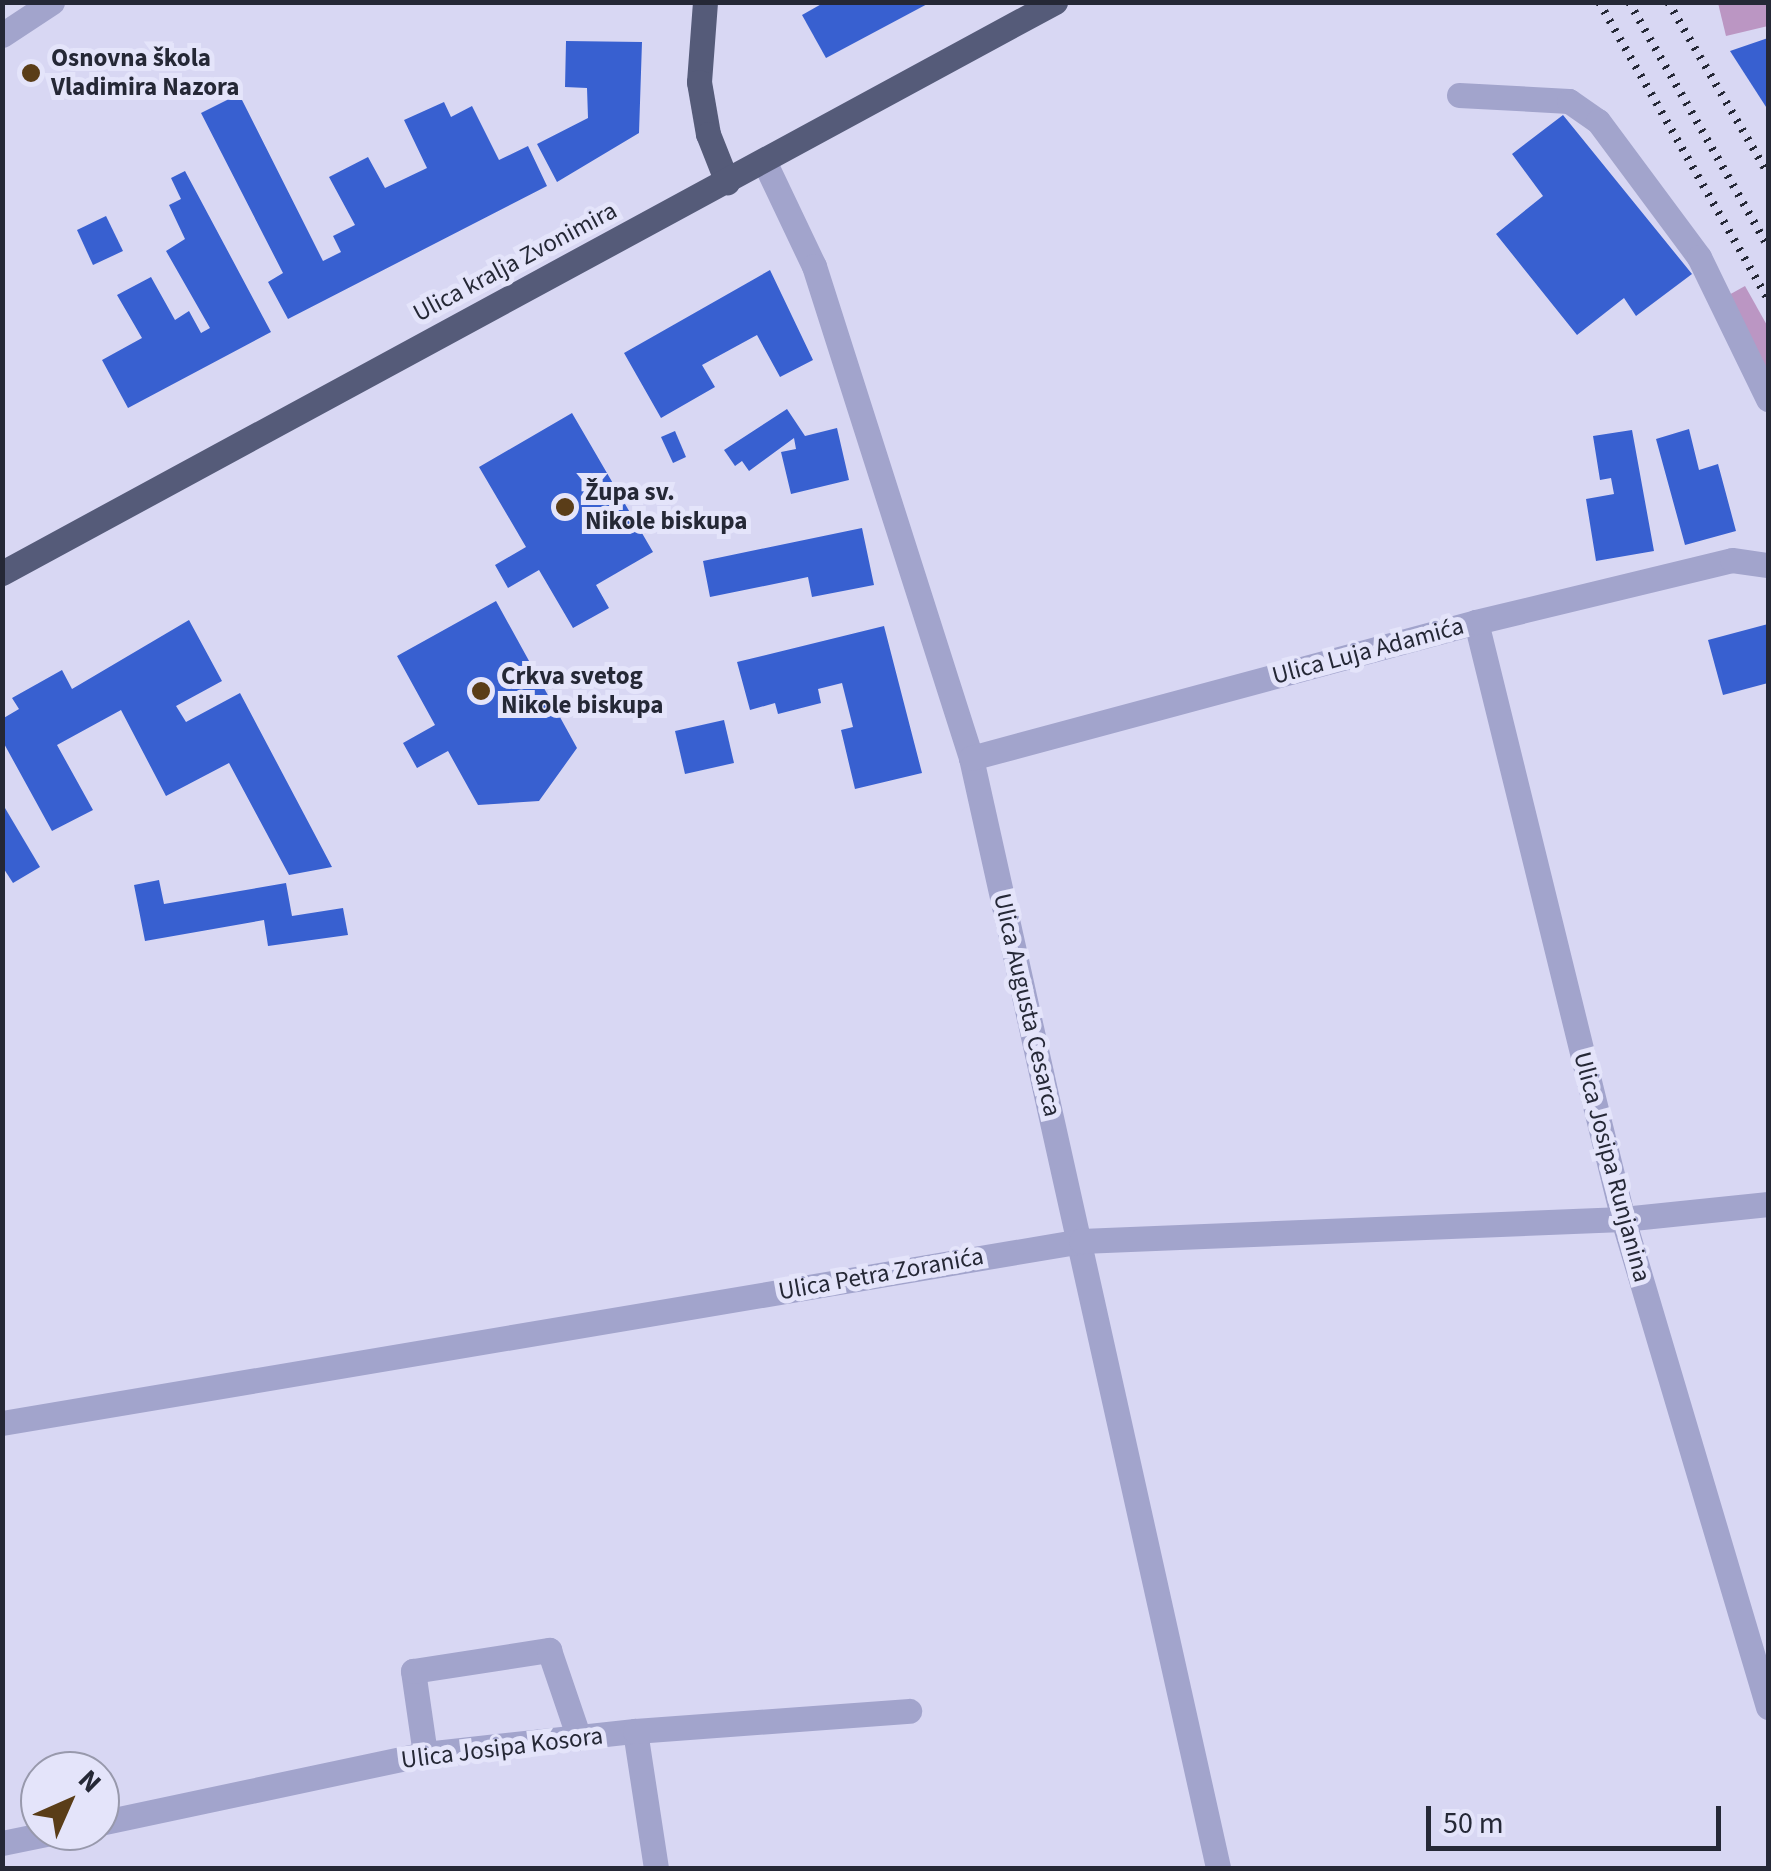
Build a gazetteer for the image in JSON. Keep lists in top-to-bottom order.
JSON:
{
  "streets": {
    "main road": ["Ulica kralja Zvonimira"],
    "street": [
      "Ulica Luja Adamića",
      "Ulica Augusta Cesarca",
      "Ulica Josipa Runjanina",
      "Ulica Petra Zoranića",
      "Ulica Josipa Kosora"
    ]
  },
  "crossings": [
    ["Ulica kralja Zvonimira", "Ulica Augusta Cesarca"],
    ["Ulica Luja Adamića", "Ulica Augusta Cesarca"],
    ["Ulica Luja Adamića", "Ulica Josipa Runjanina"],
    ["Ulica Augusta Cesarca", "Ulica Petra Zoranića"],
    ["Ulica Josipa Runjanina", "Ulica Petra Zoranića"]
  ],
  "places": ["Osnovna škola Vladimira Nazora", "Župa sv. Nikole biskupa", "Crkva svetog Nikole biskupa"],
  "scale_bar": "50 m",
  "north": "top right"
}
